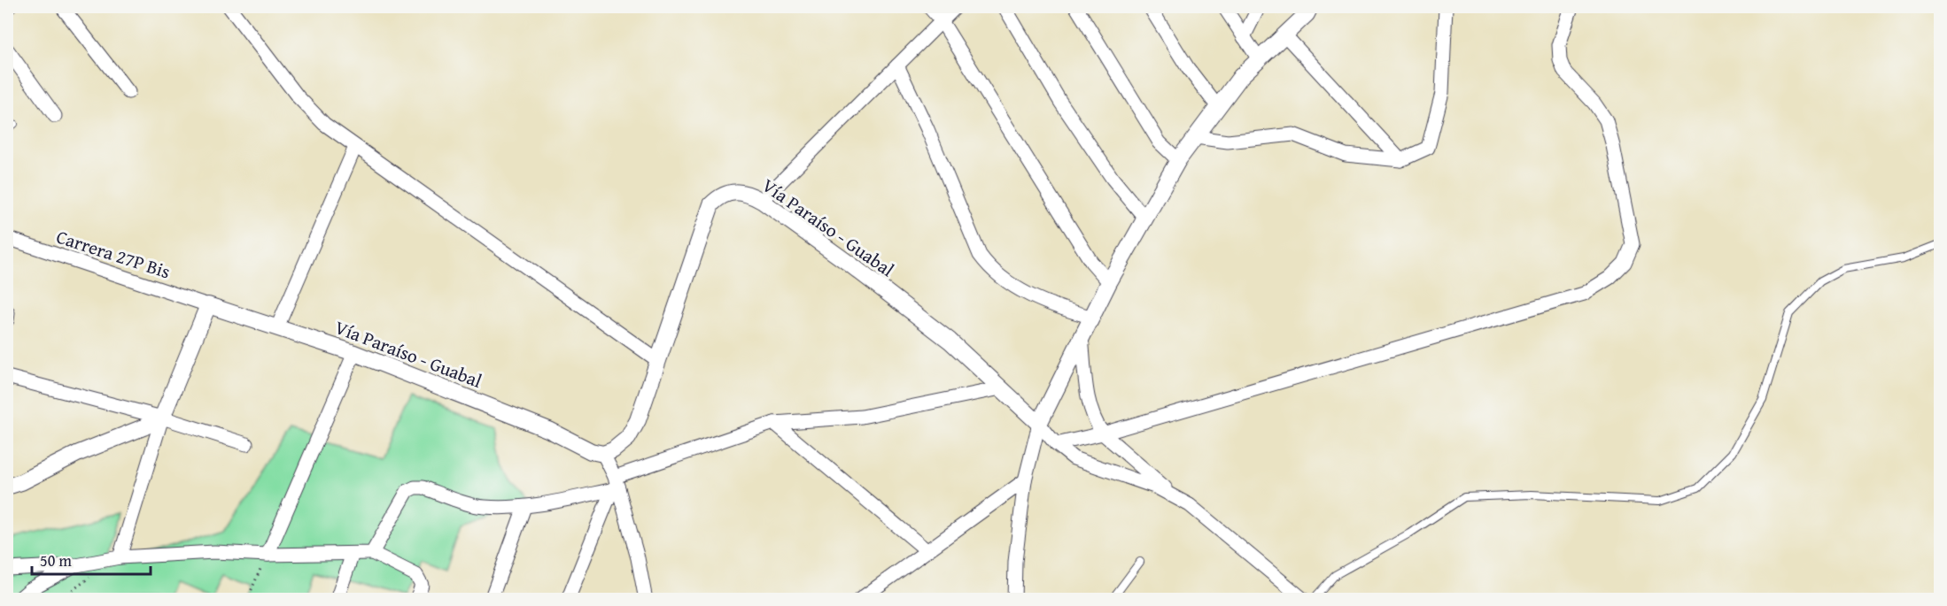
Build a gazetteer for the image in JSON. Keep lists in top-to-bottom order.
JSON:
{
  "streets": {
    "street": ["Vía Paraíso - Guabal", "Carrera 27P Bis"]
  },
  "crossings": [
    ["Vía Paraíso - Guabal", "Carrera 27P Bis"]
  ],
  "scale_bar": "50 m"
}
